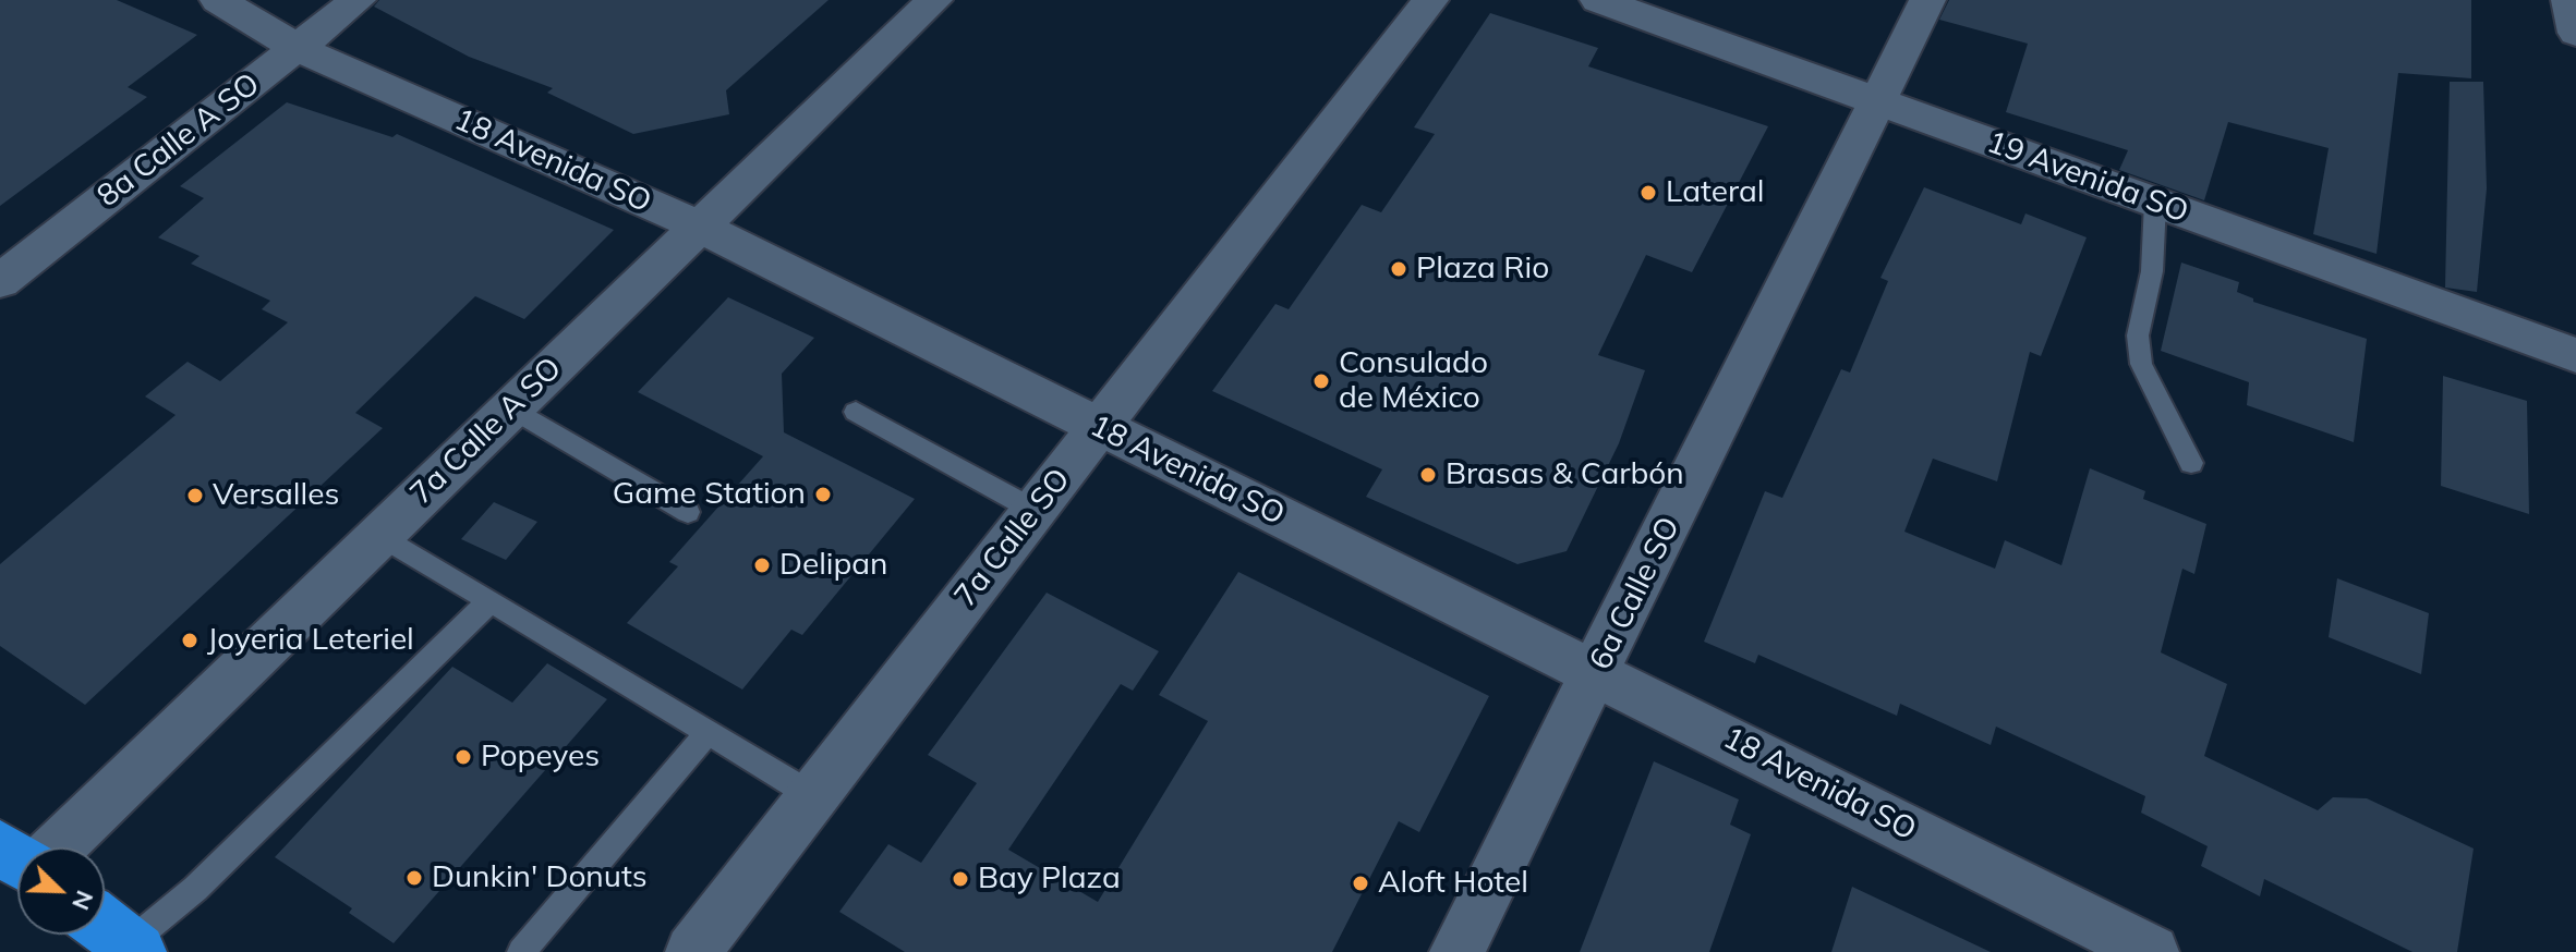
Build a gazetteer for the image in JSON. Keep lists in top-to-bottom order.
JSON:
{
  "streets": {
    "street": [
      "8a Calle A SO",
      "18 Avenida SO",
      "19 Avenida SO",
      "7a Calle A SO",
      "7a Calle SO",
      "6a Calle SO"
    ]
  },
  "crossings": [
    ["8a Calle A SO", "18 Avenida SO"],
    ["18 Avenida SO", "7a Calle A SO"],
    ["18 Avenida SO", "7a Calle SO"],
    ["18 Avenida SO", "6a Calle SO"],
    ["19 Avenida SO", "6a Calle SO"]
  ],
  "places": [
    "Lateral",
    "Plaza Rio",
    "Consulado de México",
    "Brasas & Carbón",
    "Game Station",
    "Versalles",
    "Delipan",
    "Joyeria Leteriel",
    "Popeyes",
    "Dunkin' Donuts",
    "Bay Plaza",
    "Aloft Hotel"
  ],
  "north": "bottom right"
}
